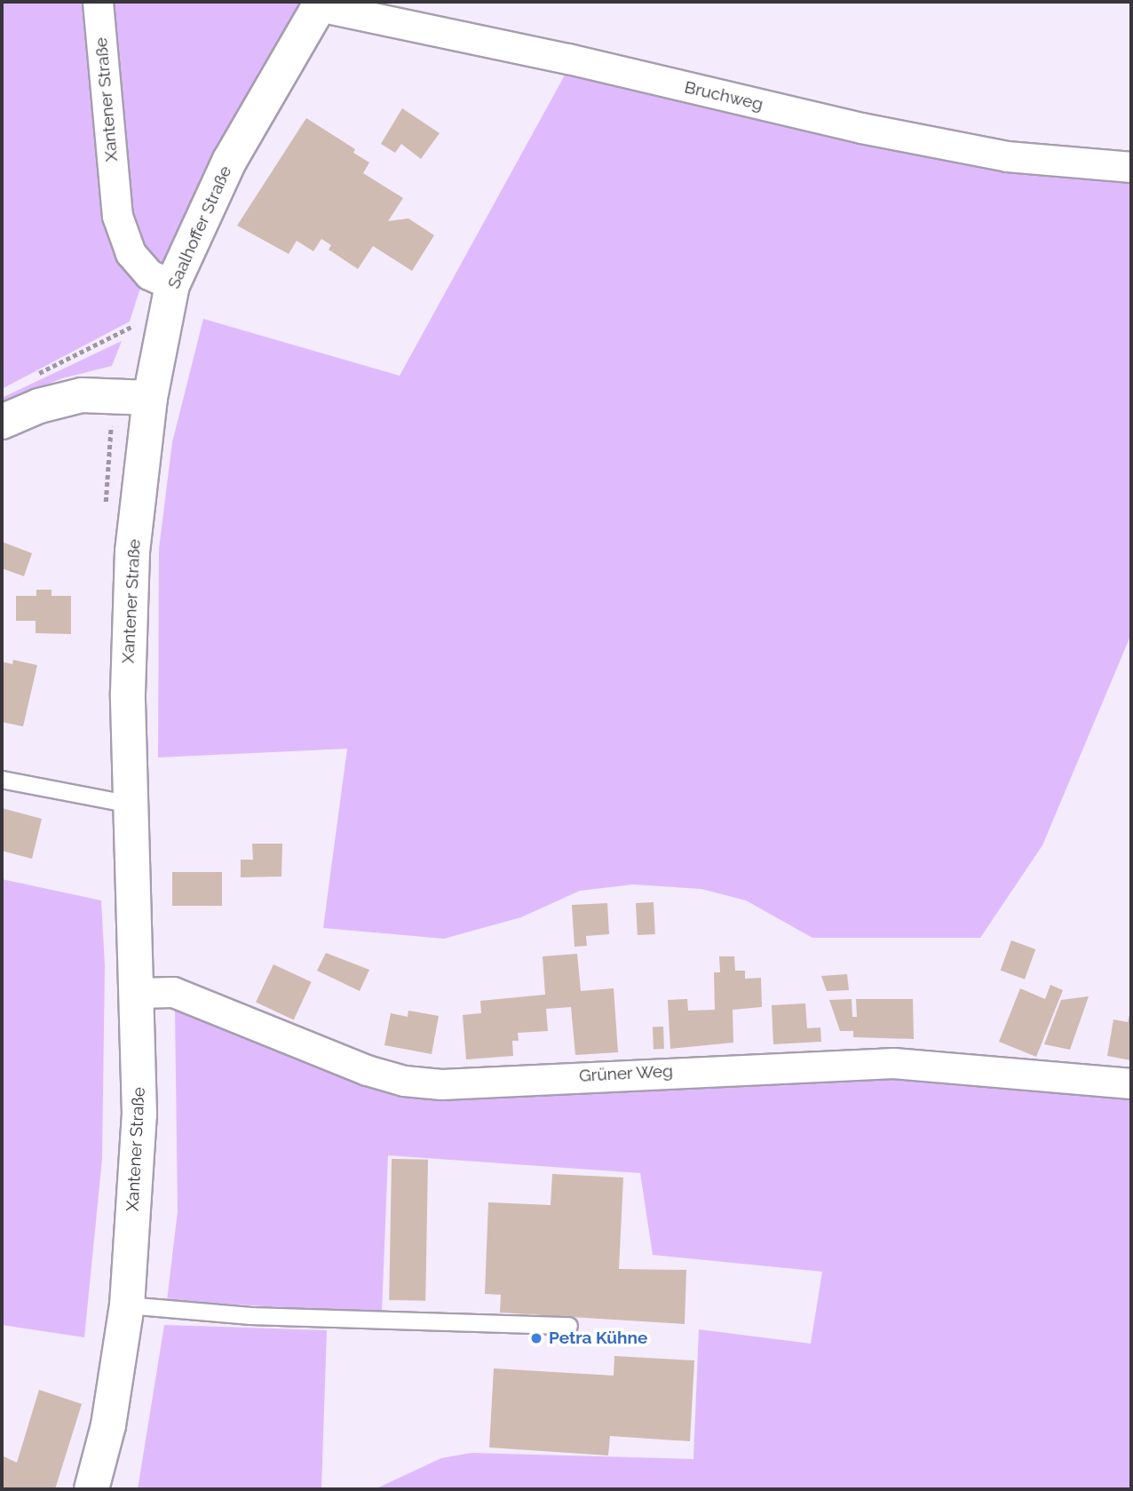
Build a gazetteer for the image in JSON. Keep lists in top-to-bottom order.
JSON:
{
  "streets": {
    "main road": ["Xantener Straße", "Saalhoffer Straße"],
    "street": ["Bruchweg", "Grüner Weg"]
  },
  "crossings": [
    ["Bruchweg", "Saalhoffer Straße"],
    ["Xantener Straße", "Saalhoffer Straße"],
    ["Xantener Straße", "Grüner Weg"]
  ],
  "places": ["Petra Kühne"]
}
